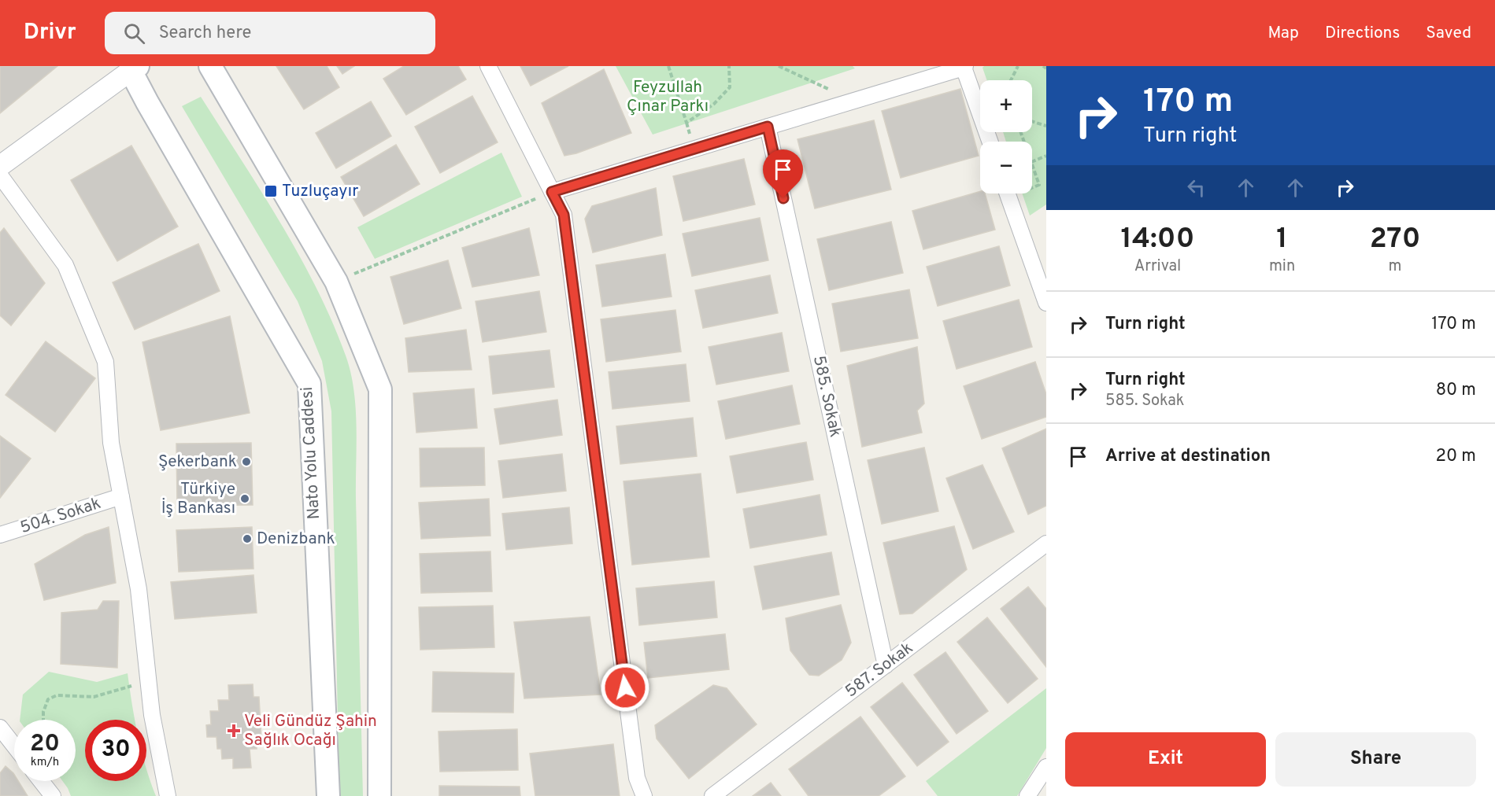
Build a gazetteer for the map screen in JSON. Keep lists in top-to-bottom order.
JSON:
{
  "streets": {
    "main road": ["Nato Yolu Caddesi"],
    "street": ["585. Sokak", "504. Sokak", "587. Sokak"]
  },
  "crossings": [
    ["585. Sokak", "587. Sokak"]
  ],
  "parks": ["Feyzullah Çınar Parkı"],
  "places": {
    "transit": ["Tuzluçayır"],
    "other": ["Şekerbank", "Türkiye İş Bankası", "Denizbank"],
    "health": ["Veli Gündüz Şahin Sağlık Ocağı"]
  },
  "page": {
    "header": "Drivr",
    "search": "Search here",
    "nav": ["Map", "Directions", "Saved"],
    "turn": ["170 m", "Turn right"],
    "map_buttons": ["+", "−"],
    "eta": [
      "14:00",
      "Arrival",
      "1",
      "min",
      "270",
      "m"
    ],
    "list": [
      {
        "name": "Turn right",
        "value": "170 m"
      },
      {
        "name": "Turn right",
        "note": "585. Sokak",
        "value": "80 m"
      },
      {
        "name": "Arrive at destination",
        "value": "20 m"
      }
    ],
    "speed": "20 km/h",
    "limit": "30",
    "buttons": ["Exit", "Share"]
  }
}
